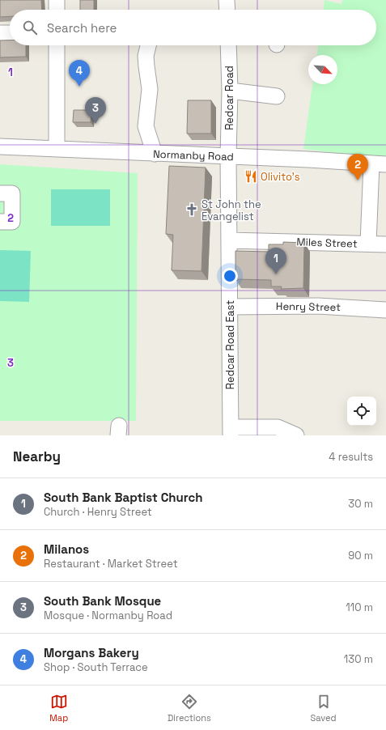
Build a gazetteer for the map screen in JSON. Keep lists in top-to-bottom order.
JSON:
{
  "streets": {
    "street": [
      "Redcar Road",
      "Normanby Road",
      "Miles Street",
      "Henry Street",
      "Redcar Road East"
    ]
  },
  "crossings": [
    ["Redcar Road", "Normanby Road"],
    ["Redcar Road", "Redcar Road East"],
    ["Normanby Road", "Redcar Road East"],
    ["Miles Street", "Redcar Road East"],
    ["Henry Street", "Redcar Road East"]
  ],
  "places": {
    "restaurant": ["Olivito's"],
    "church": ["St John the Evangelist"]
  },
  "north": "bottom right",
  "page": {
    "search": "Search here",
    "pins": [
      "4",
      "3",
      "2",
      "1"
    ],
    "heading": ["Nearby", "4 results"],
    "list": [
      {
        "mark": "1",
        "name": "South Bank Baptist Church",
        "note": "Church · Henry Street",
        "value": "30 m"
      },
      {
        "mark": "2",
        "name": "Milanos",
        "note": "Restaurant · Market Street",
        "value": "90 m"
      },
      {
        "mark": "3",
        "name": "South Bank Mosque",
        "note": "Mosque · Normanby Road",
        "value": "110 m"
      },
      {
        "mark": "4",
        "name": "Morgans Bakery",
        "note": "Shop · South Terrace",
        "value": "130 m"
      }
    ],
    "nav": ["Map", "Directions", "Saved"]
  },
  "grid": {
    "rows": ["1", "2", "3"]
  }
}
